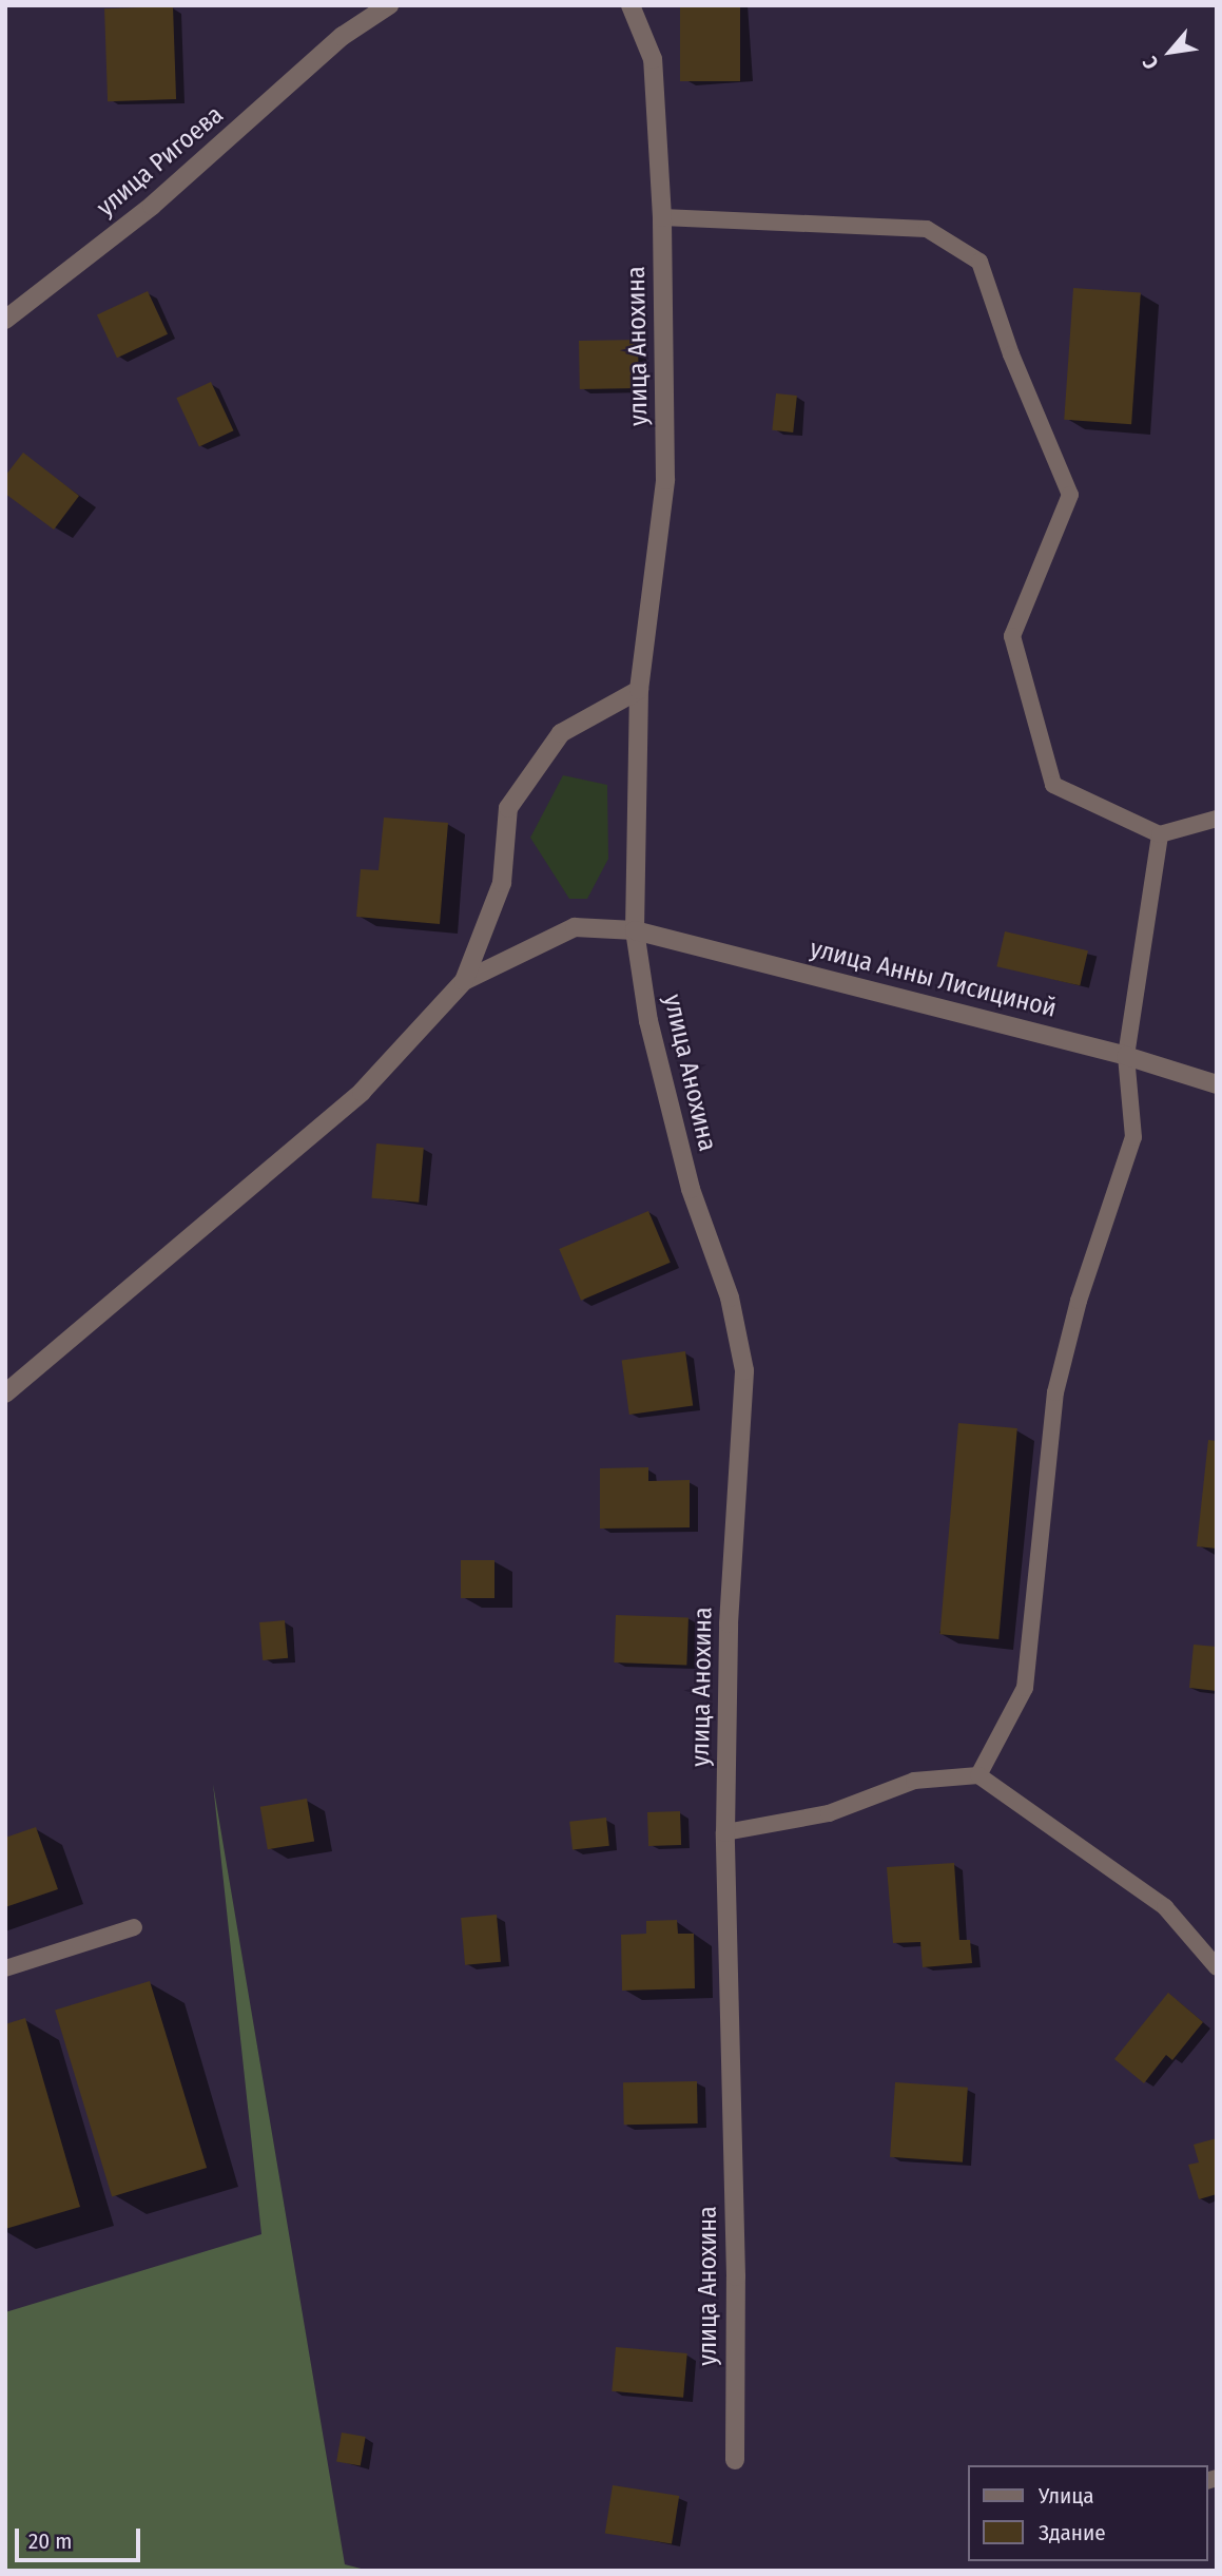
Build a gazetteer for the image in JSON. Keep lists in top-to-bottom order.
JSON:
{
  "streets": {
    "street": ["улица Ригоева", "улица Анохина", "улица Анны Лисициной"]
  },
  "crossings": [
    ["улица Анохина", "улица Анны Лисициной"]
  ],
  "legend": ["Улица", "Здание"],
  "scale_bar": "20 m",
  "north": "bottom left"
}
